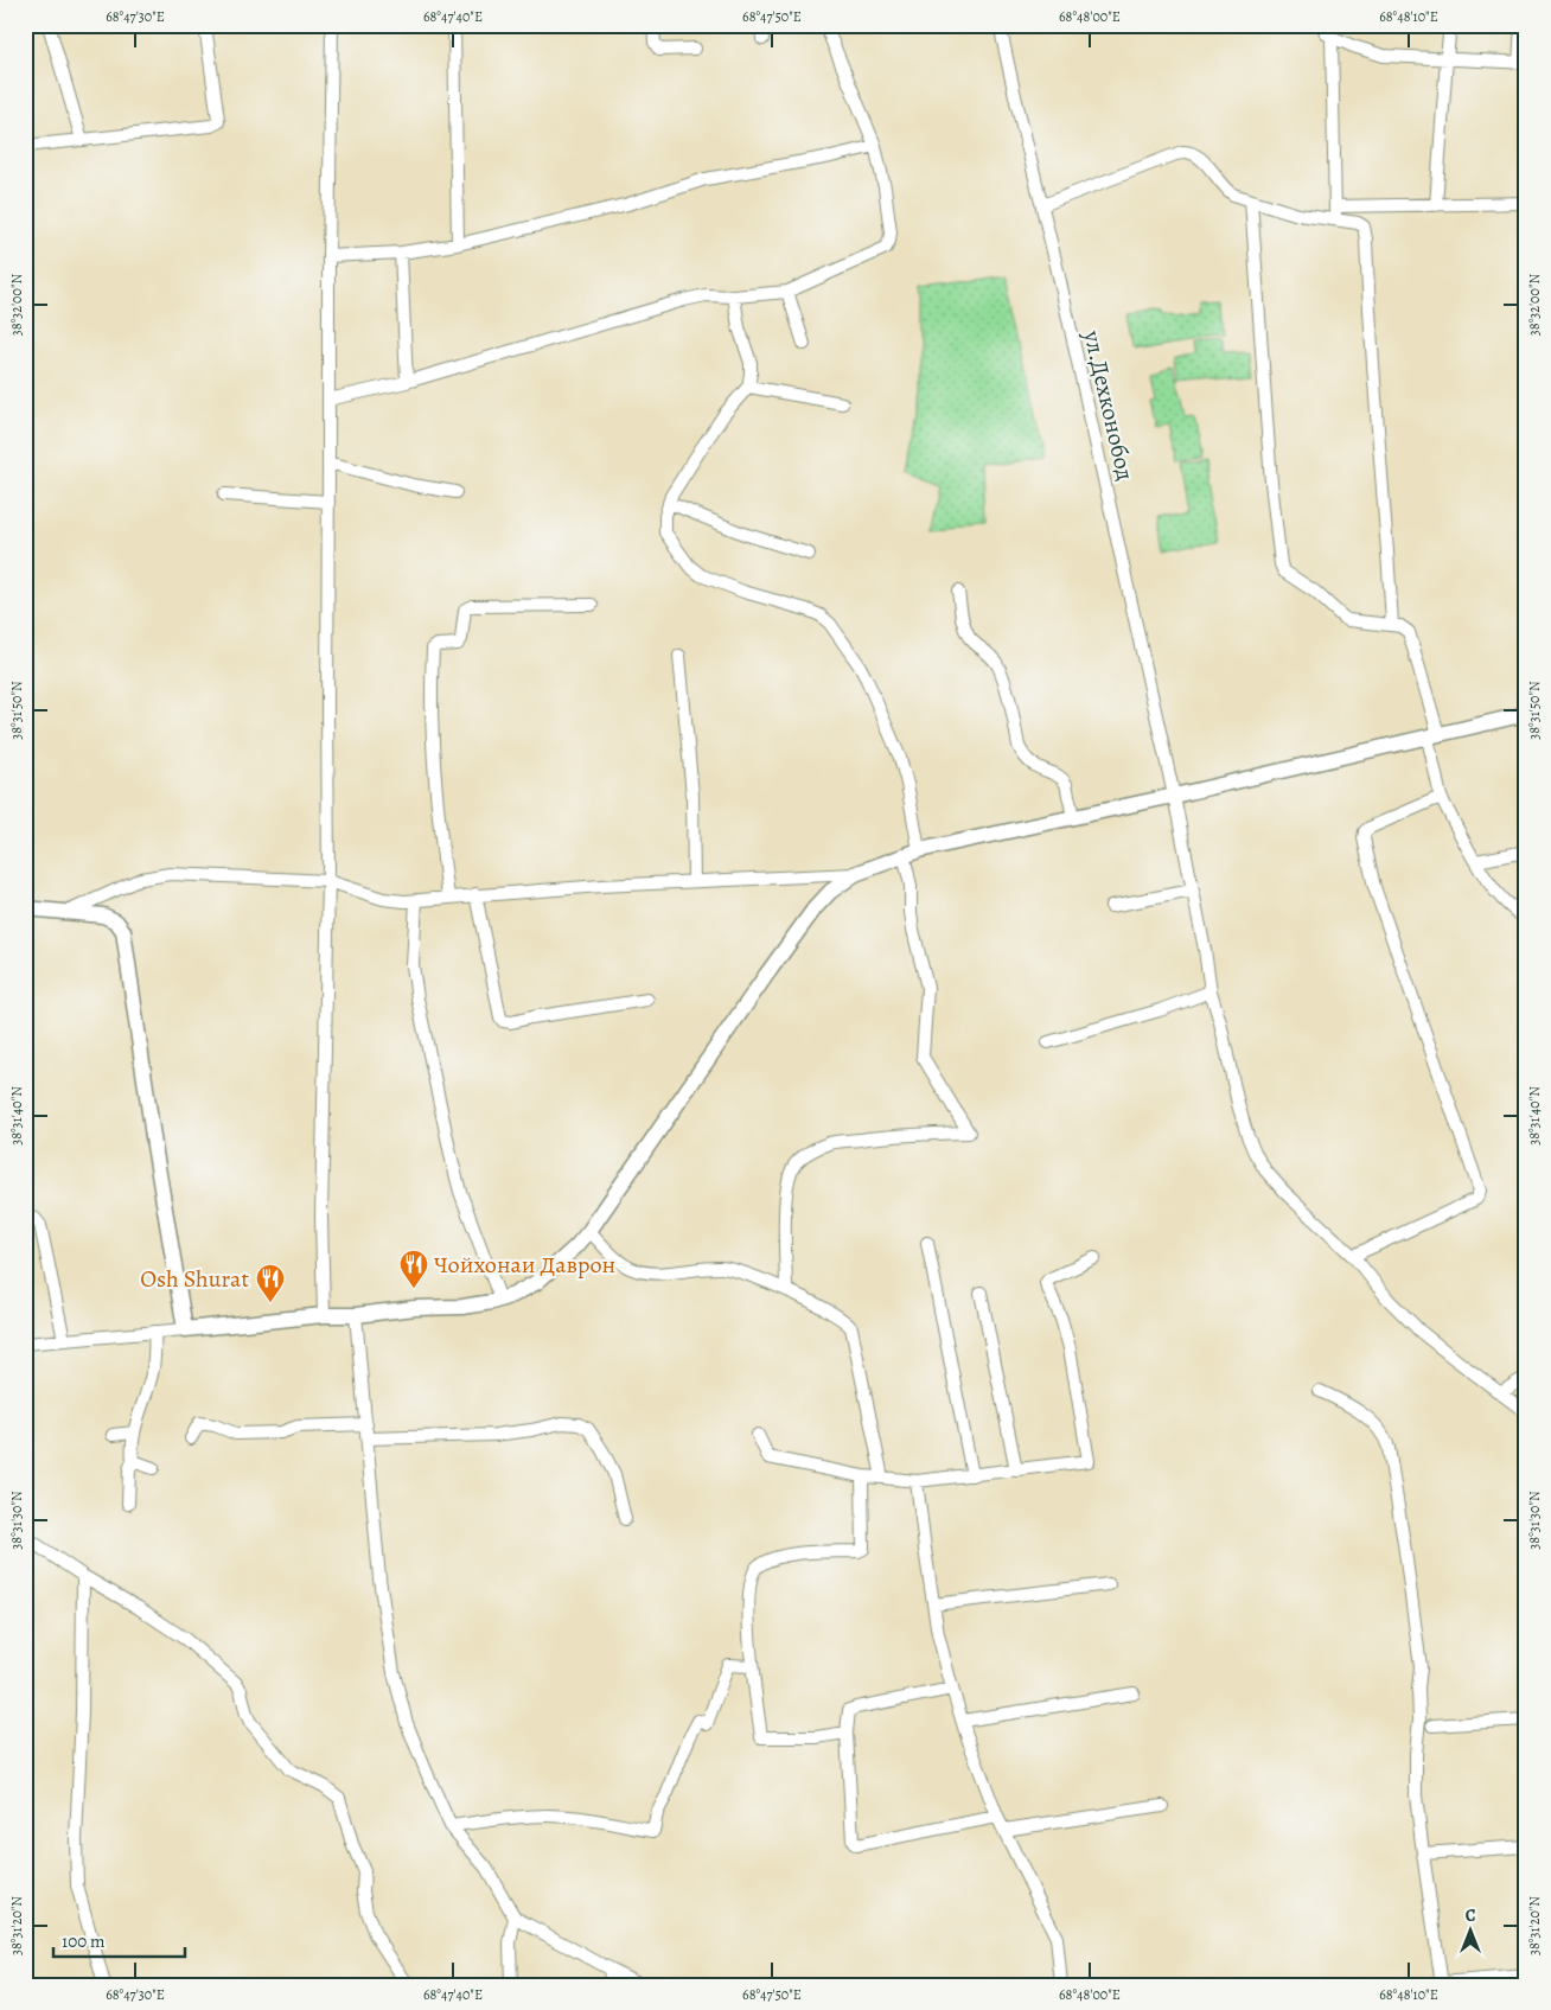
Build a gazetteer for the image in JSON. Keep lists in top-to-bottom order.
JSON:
{
  "streets": {
    "street": ["ул.Дехконобод"]
  },
  "places": {
    "restaurant": ["Чойхонаи Даврон", "Osh Shurat"]
  },
  "scale_bar": "100 m",
  "north": "top",
  "coordinates": [
    "68°47'30\"E",
    "68°47'40\"E",
    "68°47'50\"E",
    "68°48'00\"E",
    "68°48'10\"E",
    "38°32'00\"N",
    "38°31'50\"N",
    "38°31'40\"N",
    "38°31'30\"N",
    "38°31'20\"N"
  ]
}
